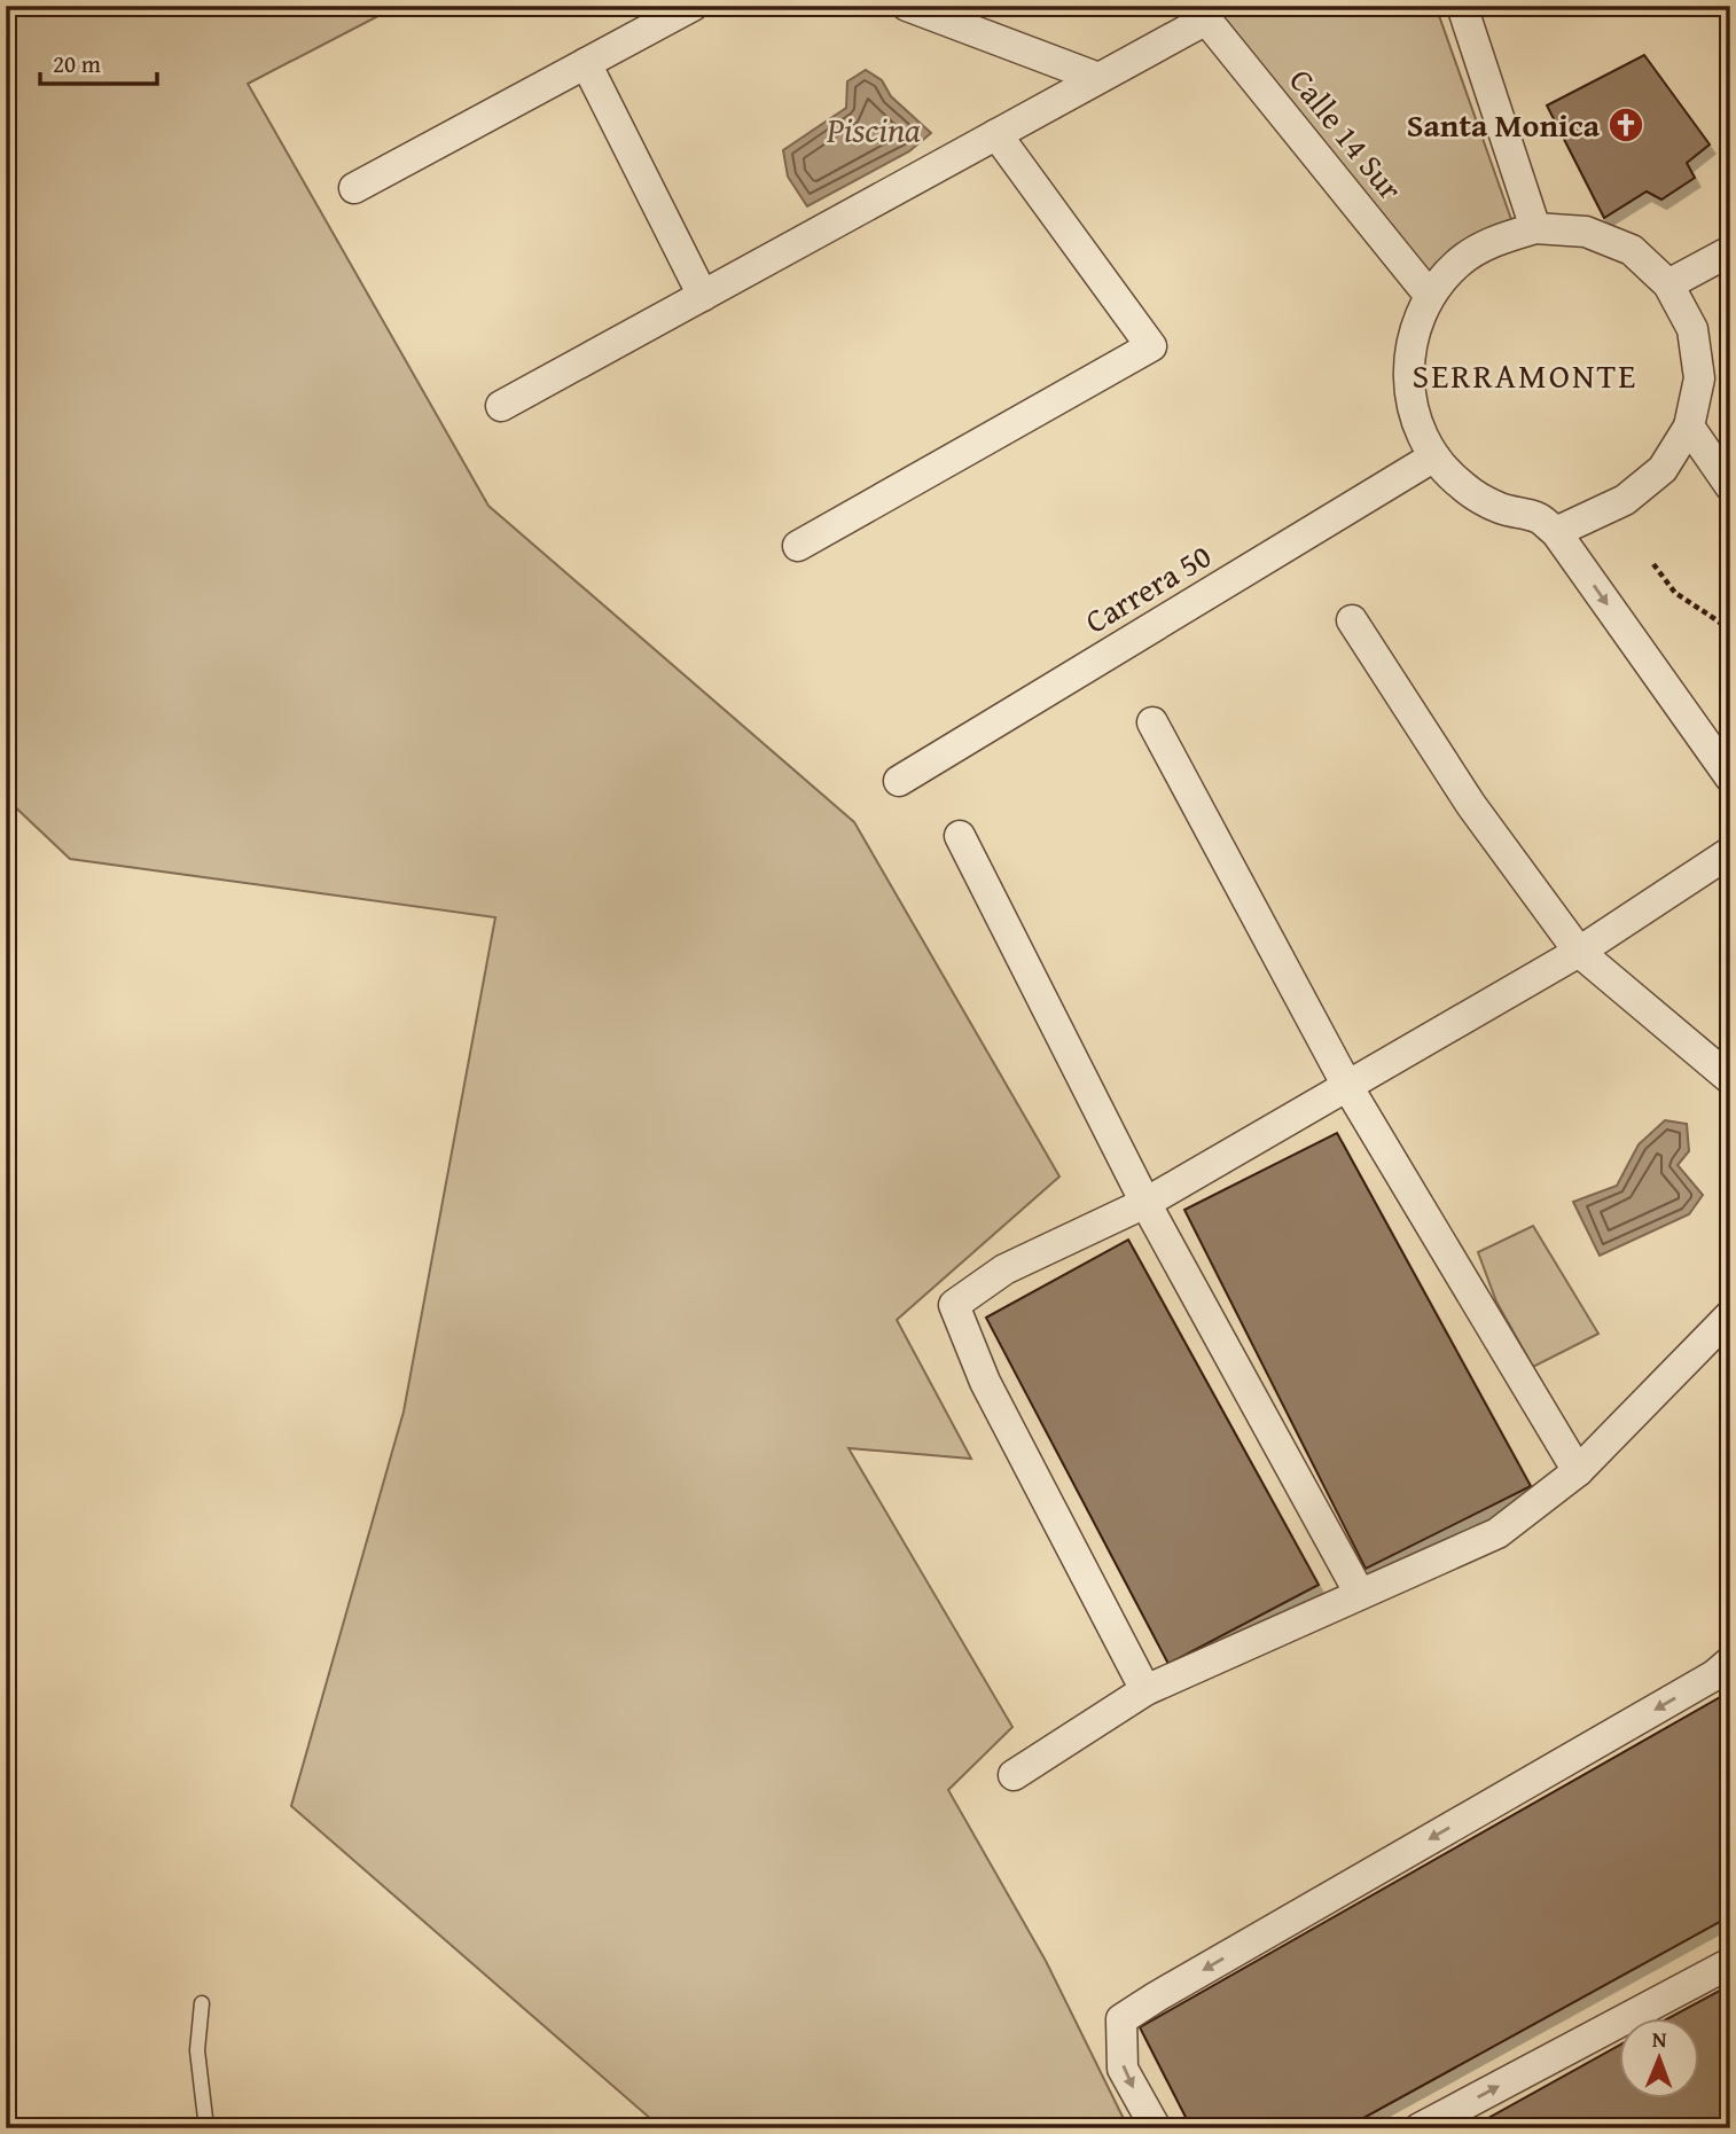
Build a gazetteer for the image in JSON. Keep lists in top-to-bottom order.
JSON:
{
  "streets": {
    "street": ["Calle 14 Sur", "Carrera 50"]
  },
  "districts": ["SERRAMONTE"],
  "water": ["Piscina"],
  "places": {
    "church": ["Santa Monica"]
  },
  "scale_bar": "20 m",
  "north": "top"
}
